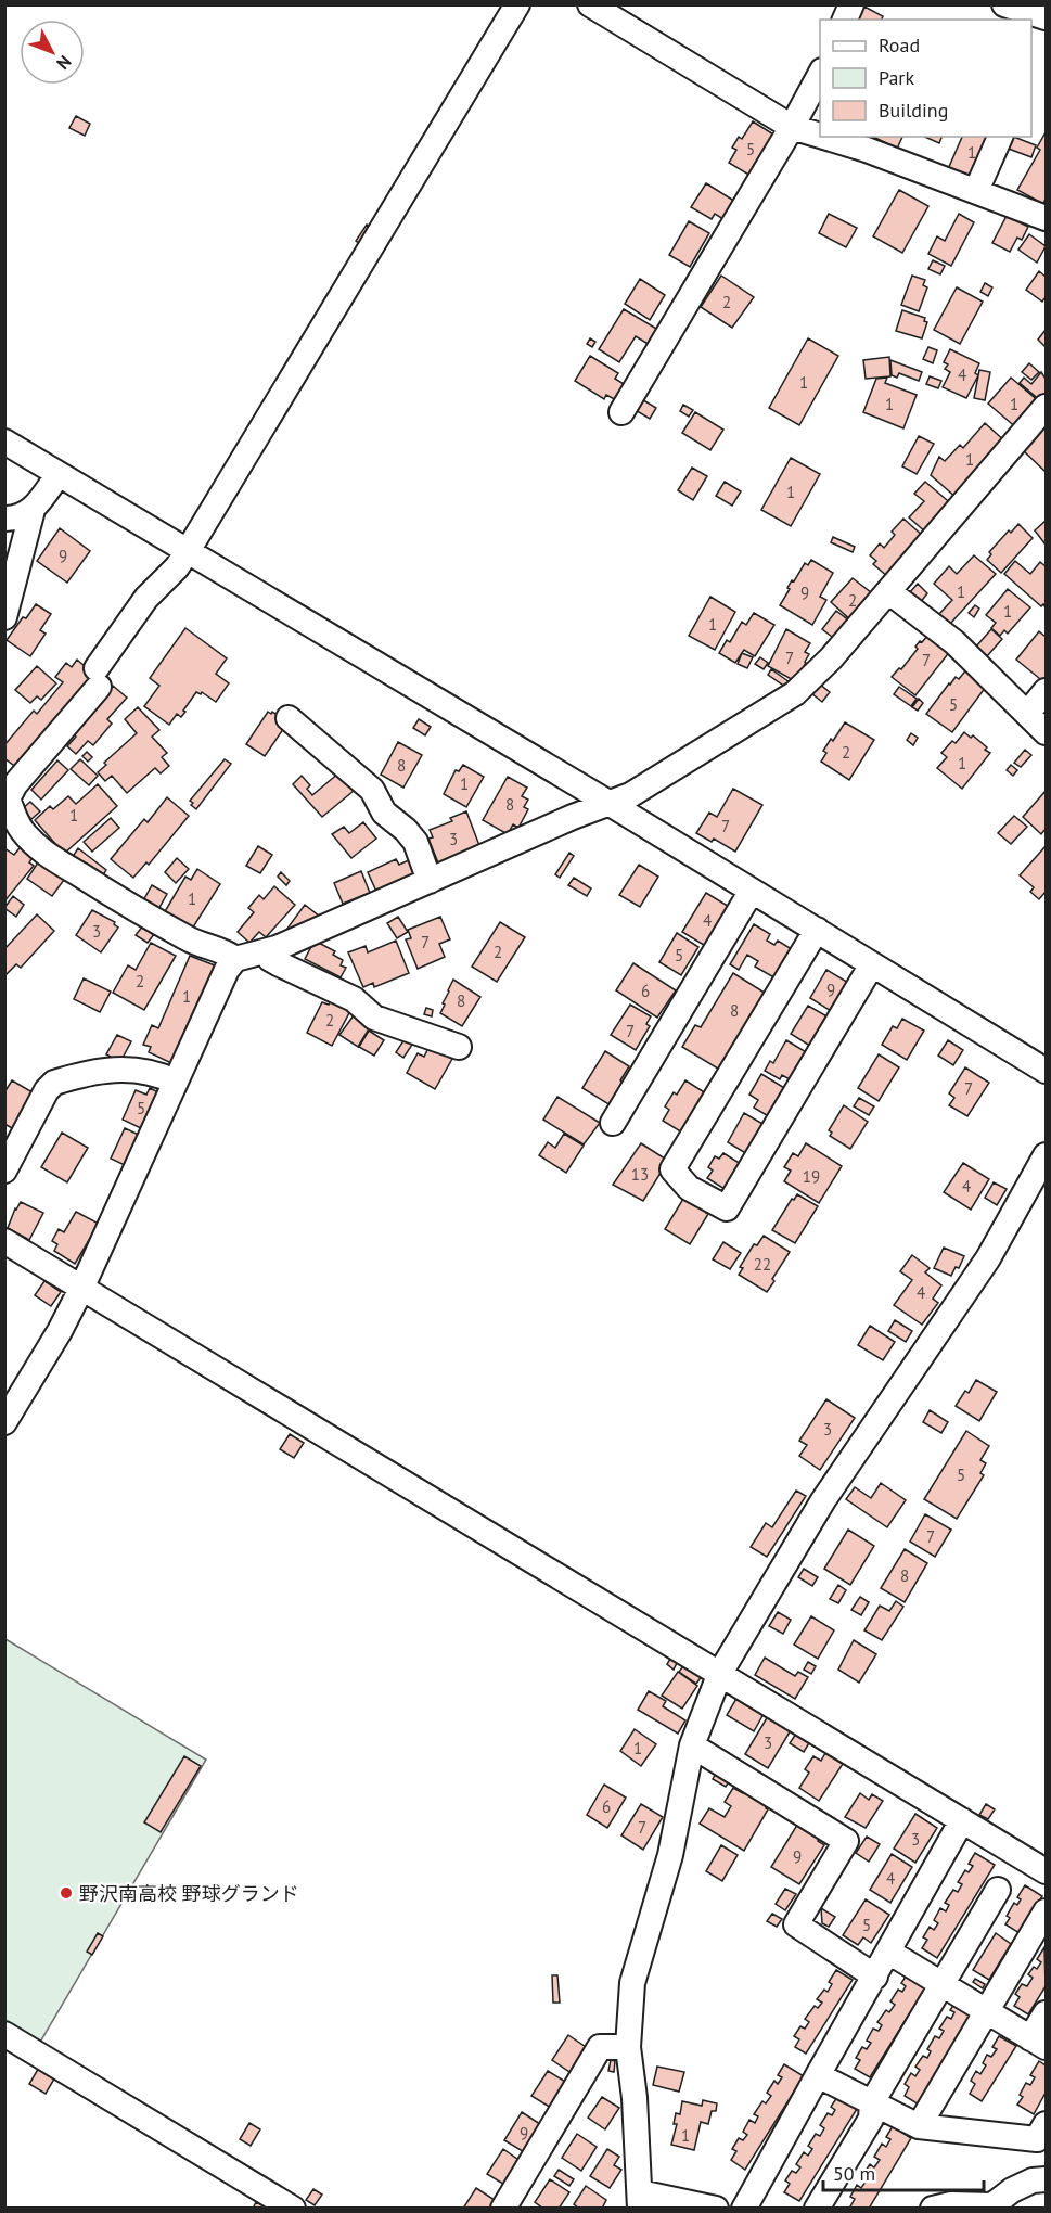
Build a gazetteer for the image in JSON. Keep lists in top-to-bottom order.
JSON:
{
  "places": ["野沢南高校 野球グランド"],
  "house_numbers": [
    "5",
    "1",
    "2",
    "4",
    "1",
    "1",
    "1",
    "1",
    "1",
    "9",
    "1",
    "9",
    "2",
    "1",
    "1",
    "7",
    "7",
    "5",
    "2",
    "1",
    "8",
    "1",
    "8",
    "1",
    "7",
    "3",
    "1",
    "4",
    "3",
    "7",
    "2",
    "5",
    "2",
    "9",
    "6",
    "1",
    "8",
    "8",
    "2",
    "7",
    "7",
    "5",
    "13",
    "19",
    "4",
    "22",
    "4",
    "3",
    "5",
    "7",
    "8",
    "3",
    "1",
    "6",
    "7",
    "3",
    "9",
    "4",
    "5",
    "9",
    "1"
  ],
  "legend": ["Road", "Park", "Building"],
  "scale_bar": "50 m",
  "north": "bottom right"
}
